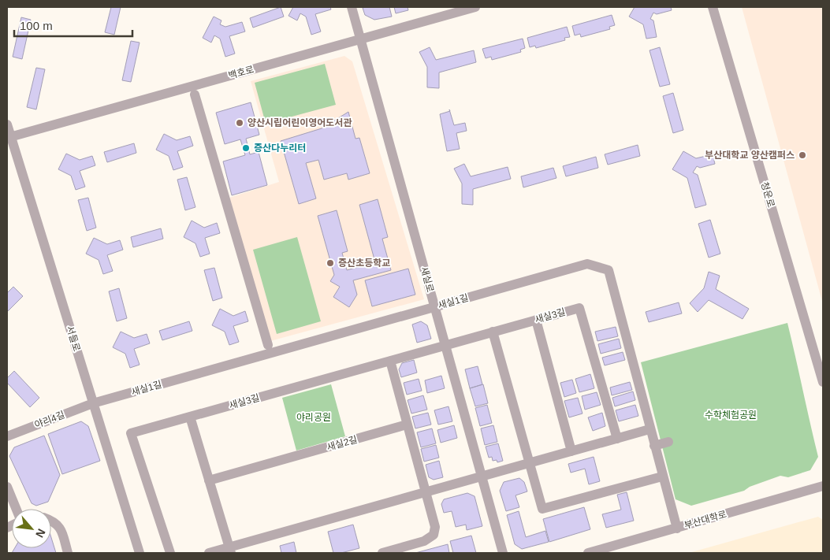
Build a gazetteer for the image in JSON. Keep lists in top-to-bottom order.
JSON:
{
  "streets": {
    "street": [
      "백호로",
      "청운로",
      "새실로",
      "새실1길",
      "새실3길",
      "서들로",
      "야리4길",
      "새실2길",
      "부산대학로"
    ]
  },
  "crossings": [
    ["백호로", "새실로"],
    ["백호로", "서들로"],
    ["새실로", "새실1길"],
    ["새실로", "새실3길"],
    ["새실1길", "서들로"],
    ["새실1길", "야리4길"],
    ["새실1길", "부산대학로"],
    ["서들로", "야리4길"]
  ],
  "parks": ["수학체험공원", "야리공원"],
  "places": [
    "양산시립어린이영어도서관",
    "증산다누리터",
    "부산대학교 양산캠퍼스",
    "증산초등학교"
  ],
  "scale_bar": "100 m",
  "north": "bottom right"
}
